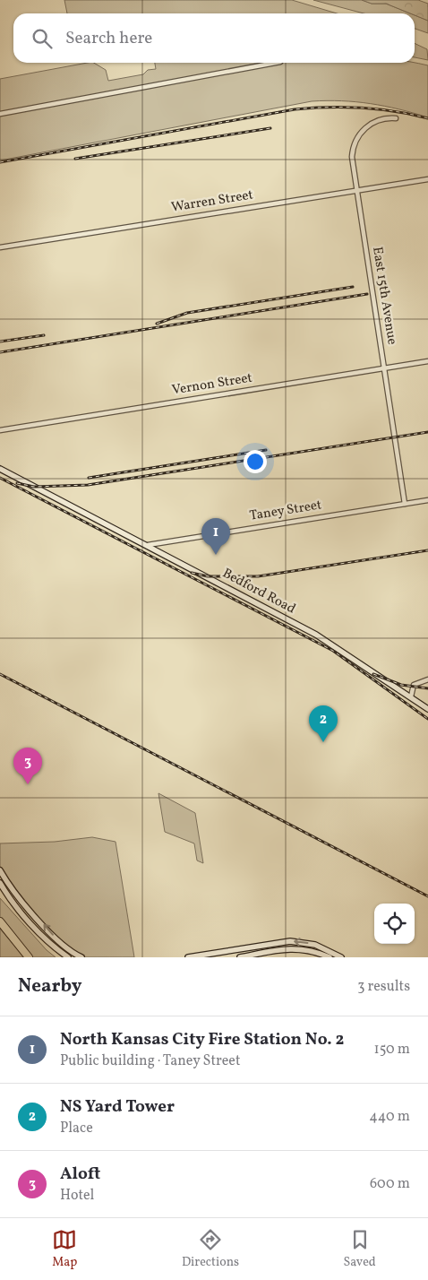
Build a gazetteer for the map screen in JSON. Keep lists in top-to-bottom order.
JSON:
{
  "streets": {
    "street": [
      "Warren Street",
      "East 15th Avenue",
      "Vernon Street",
      "Taney Street",
      "Bedford Road"
    ]
  },
  "crossings": [
    ["Warren Street", "East 15th Avenue"],
    ["East 15th Avenue", "Vernon Street"],
    ["East 15th Avenue", "Taney Street"],
    ["Taney Street", "Bedford Road"]
  ],
  "page": {
    "search": "Search here",
    "pins": ["1", "2", "3"],
    "heading": ["Nearby", "3 results"],
    "list": [
      {
        "mark": "1",
        "name": "North Kansas City Fire Station No. 2",
        "note": "Public building · Taney Street",
        "value": "150 m"
      },
      {
        "mark": "2",
        "name": "NS Yard Tower",
        "note": "Place",
        "value": "440 m"
      },
      {
        "mark": "3",
        "name": "Aloft",
        "note": "Hotel",
        "value": "600 m"
      }
    ],
    "nav": ["Map", "Directions", "Saved"]
  }
}
